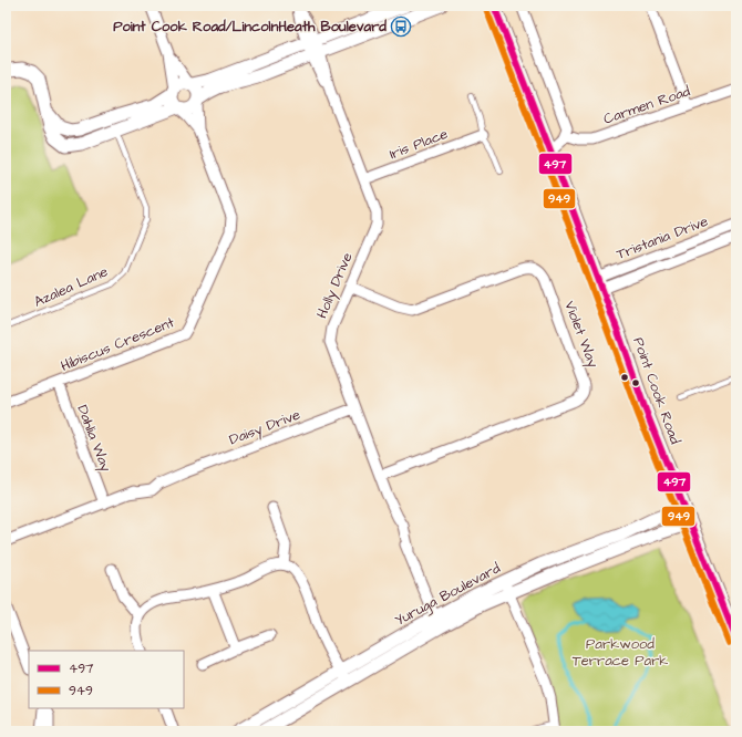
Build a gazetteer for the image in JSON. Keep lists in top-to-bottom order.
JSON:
{
  "streets": {
    "main road": ["Point Cook Road"],
    "street": [
      "Carmen Road",
      "Iris Place",
      "Tristania Drive",
      "Holly Drive",
      "Violet Way",
      "Hibiscus Crescent",
      "Daisy Drive",
      "Dahlia Way",
      "Yuruga Boulevard"
    ],
    "lane": ["Azalea Lane"]
  },
  "crossings": [
    ["Iris Place", "Holly Drive"],
    ["Tristania Drive", "Point Cook Road"],
    ["Holly Drive", "Violet Way"],
    ["Holly Drive", "Daisy Drive"],
    ["Holly Drive", "Yuruga Boulevard"],
    ["Hibiscus Crescent", "Dahlia Way"],
    ["Point Cook Road", "Yuruga Boulevard"],
    ["Daisy Drive", "Dahlia Way"]
  ],
  "parks": ["Parkwood Terrace Park"],
  "places": {
    "bus stop": ["Point Cook Road/LincolnHeath Boulevard"]
  },
  "lines": ["transit line 497", "transit line 949"],
  "legend": ["497", "949"]
}
